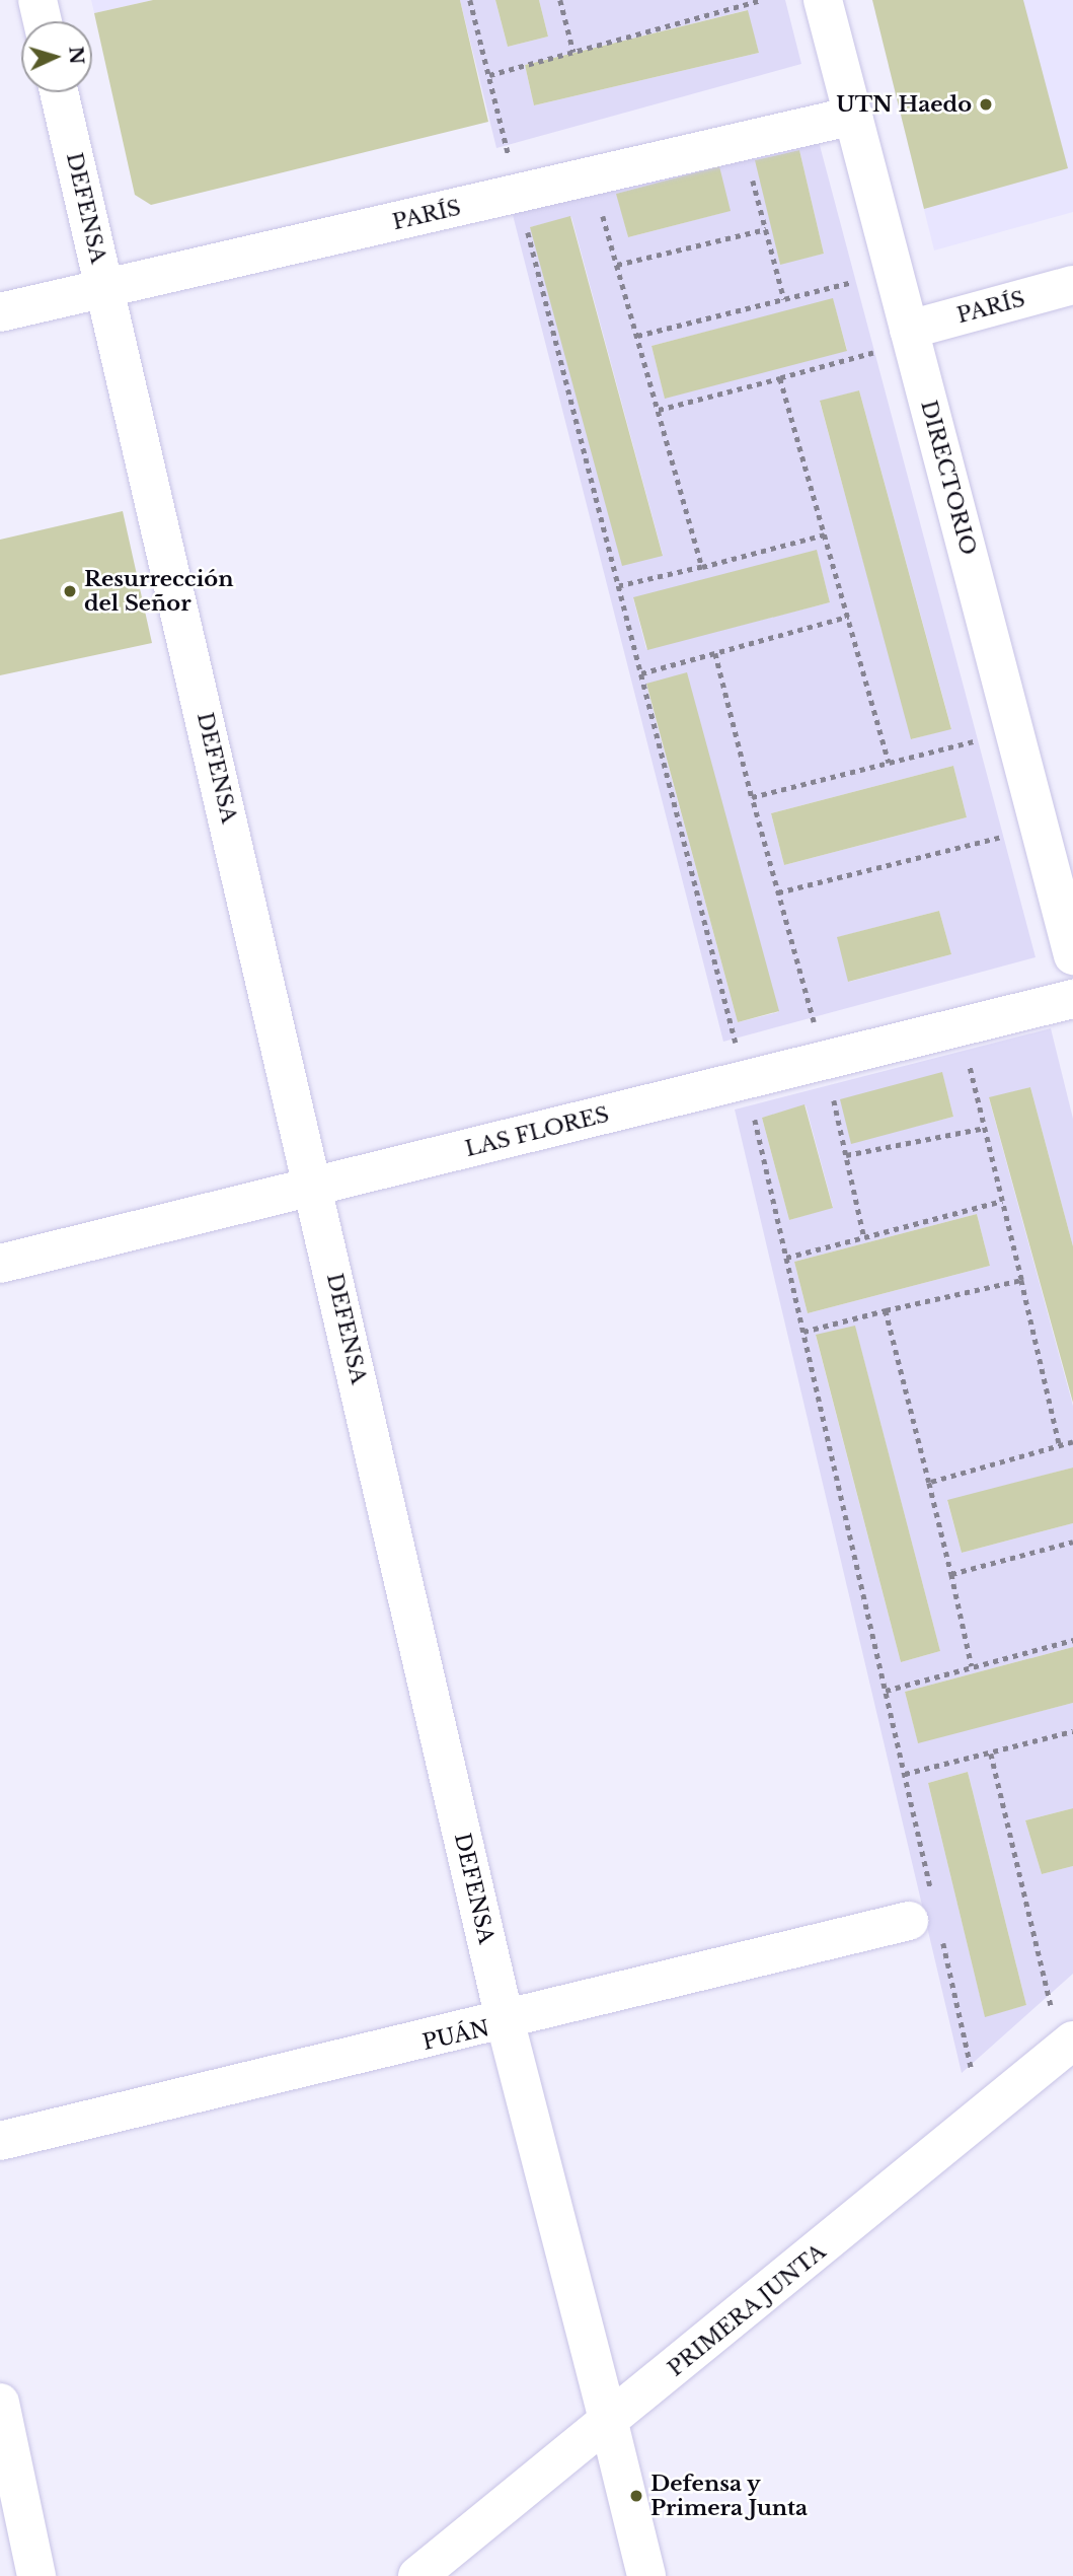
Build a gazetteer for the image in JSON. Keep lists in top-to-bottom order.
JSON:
{
  "streets": {
    "street": [
      "DEFENSA",
      "PARÍS",
      "DIRECTORIO",
      "LAS FLORES",
      "PUÁN",
      "PRIMERA JUNTA"
    ]
  },
  "crossings": [
    ["DEFENSA", "PARÍS"],
    ["DEFENSA", "LAS FLORES"],
    ["DEFENSA", "PUÁN"],
    ["DEFENSA", "PRIMERA JUNTA"],
    ["PARÍS", "DIRECTORIO"]
  ],
  "places": ["UTN Haedo", "Resurrección del Señor", "Defensa y Primera Junta"],
  "north": "right"
}
